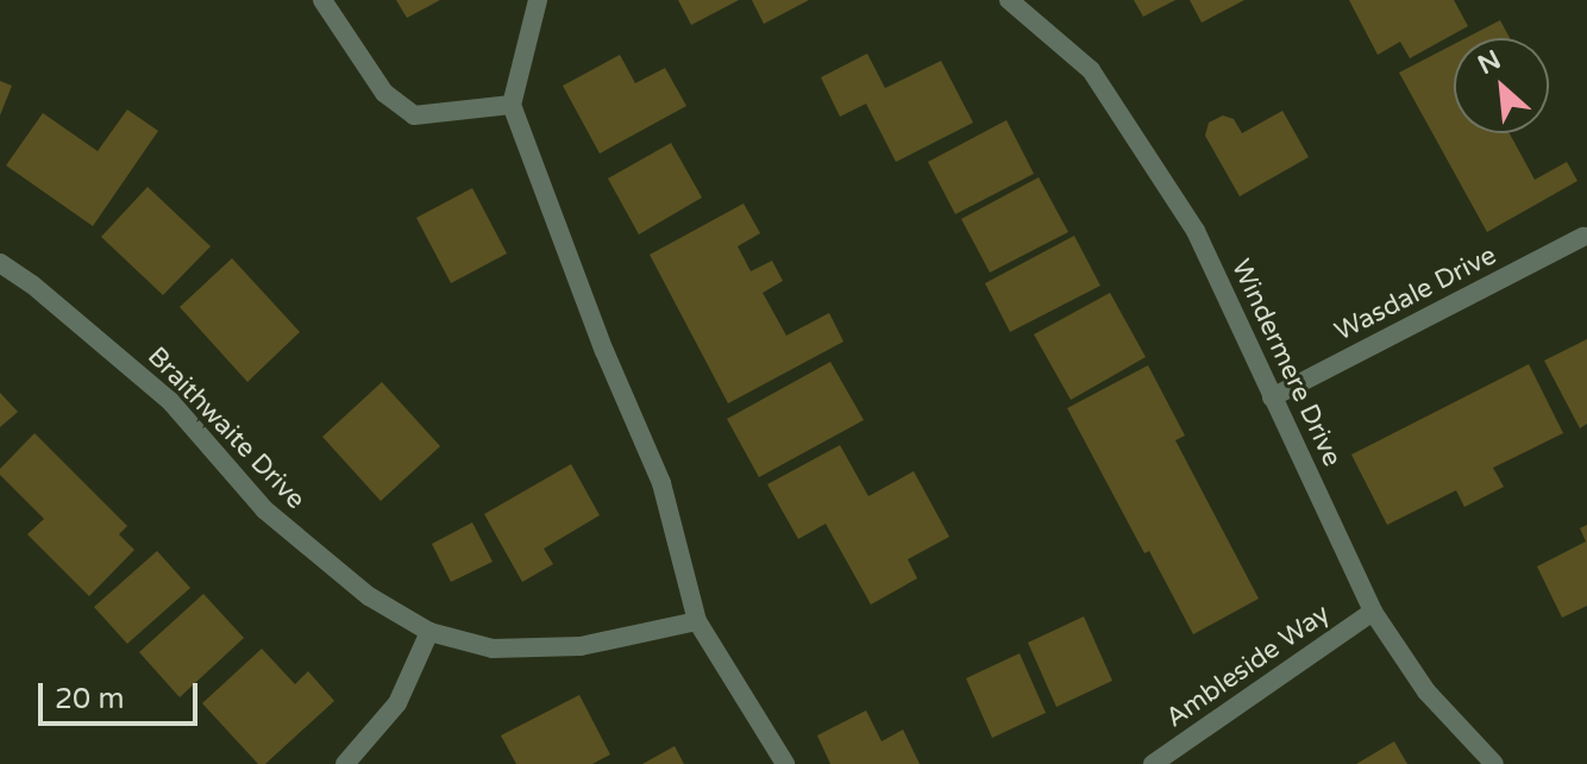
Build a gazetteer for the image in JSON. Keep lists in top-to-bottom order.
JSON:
{
  "streets": {
    "street": [
      "Wasdale Drive",
      "Windermere Drive",
      "Braithwaite Drive",
      "Ambleside Way"
    ]
  },
  "crossings": [
    ["Wasdale Drive", "Windermere Drive"],
    ["Windermere Drive", "Ambleside Way"]
  ],
  "scale_bar": "20 m",
  "north": "top left"
}
